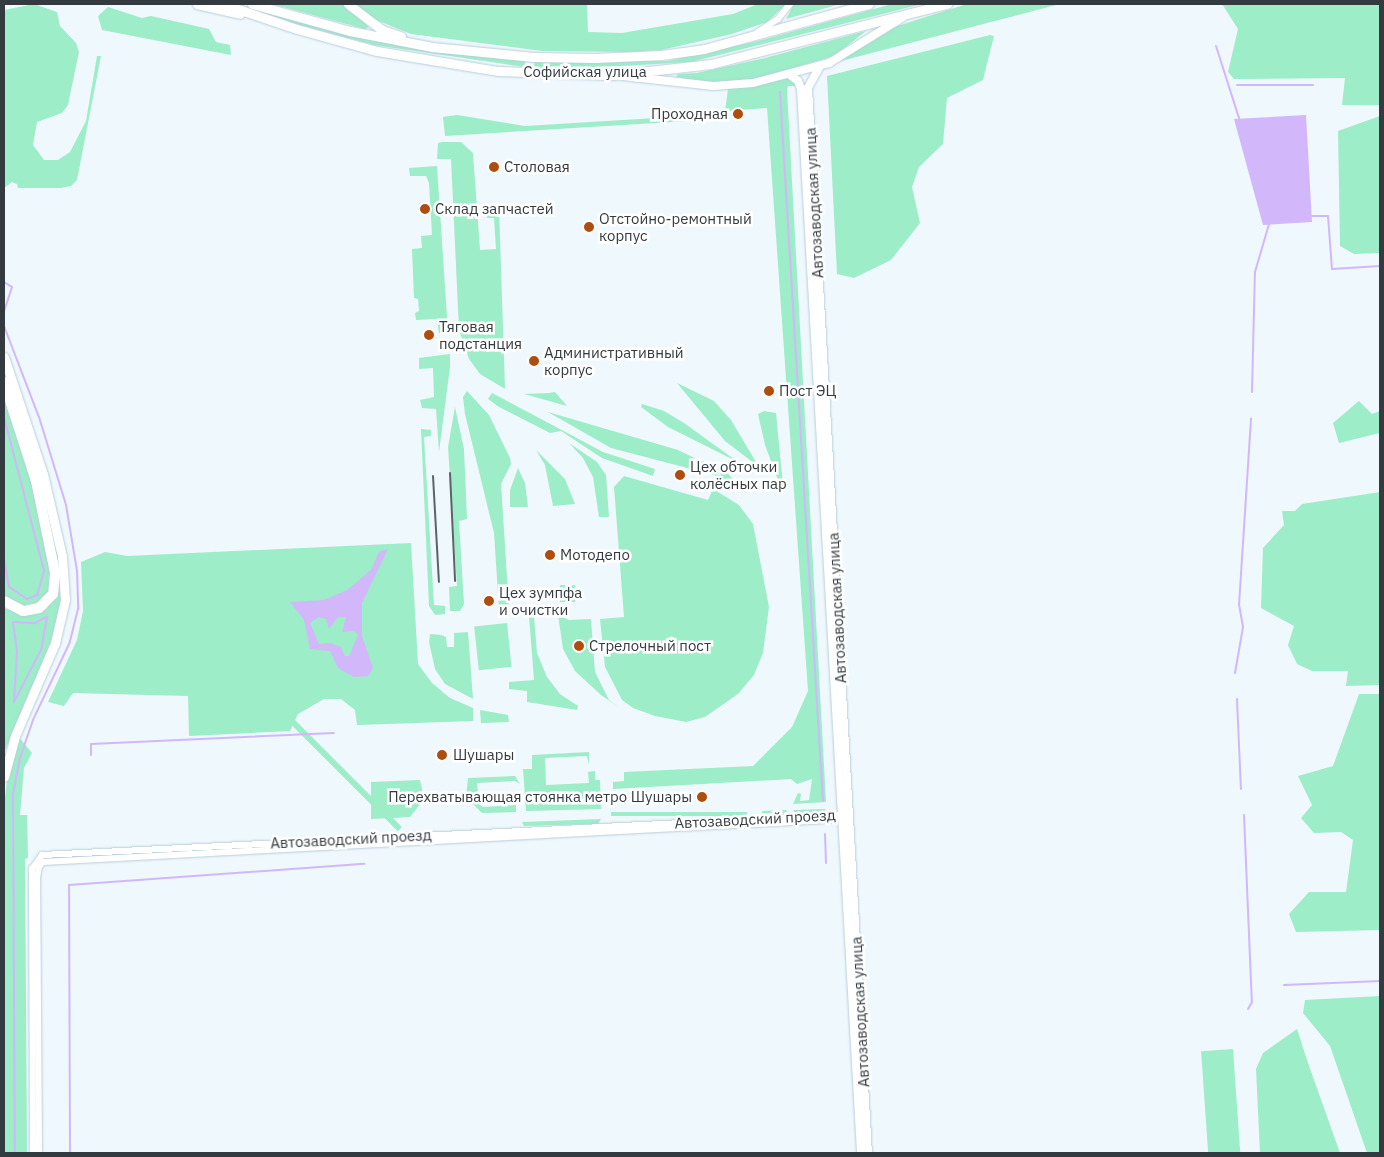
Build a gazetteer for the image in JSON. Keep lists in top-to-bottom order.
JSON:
{
  "streets": {
    "main road": ["Софийская улица"],
    "street": ["Автозаводская улица", "Автозаводский проезд"]
  },
  "crossings": [
    ["Автозаводская улица", "Автозаводский проезд"]
  ],
  "places": [
    "Проходная",
    "Столовая",
    "Склад запчастей",
    "Отстойно-ремонтный корпус",
    "Тяговая подстанция",
    "Административный корпус",
    "Пост ЭЦ",
    "Цех обточки колёсных пар",
    "Мотодепо",
    "Цех зумпфа и очистки",
    "Стрелочный пост",
    "Шушары",
    "Перехватывающая стоянка метро Шушары"
  ]
}
